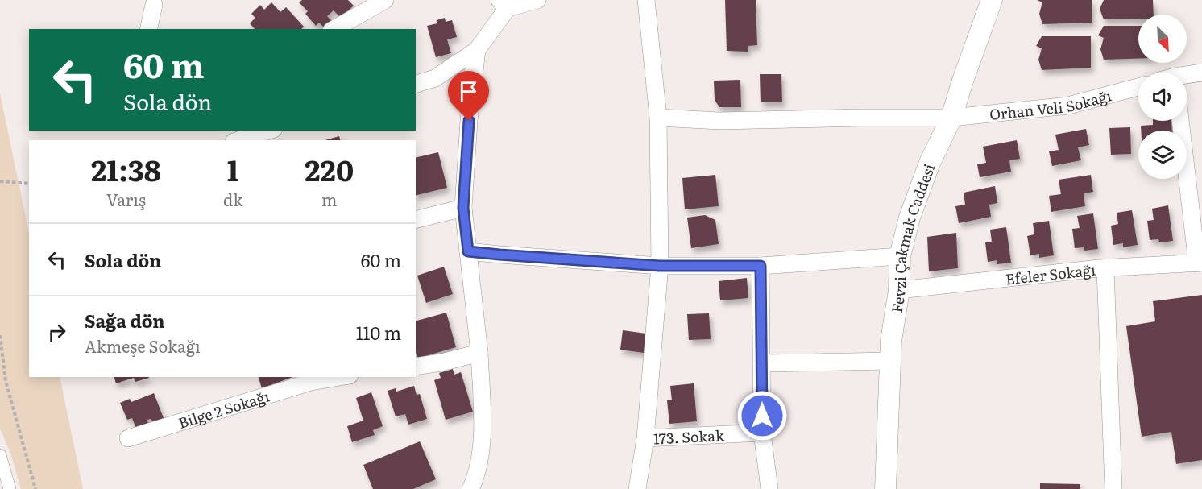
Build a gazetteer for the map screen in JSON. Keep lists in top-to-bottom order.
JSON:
{
  "streets": {
    "street": [
      "Orhan Veli Sokağı",
      "Fevzi Çakmak Caddesi",
      "Efeler Sokağı",
      "Bilge 2 Sokağı",
      "173. Sokak"
    ]
  },
  "crossings": [
    ["Orhan Veli Sokağı", "Fevzi Çakmak Caddesi"],
    ["Fevzi Çakmak Caddesi", "Efeler Sokağı"]
  ],
  "north": "bottom right",
  "page": {
    "turn": ["60 m", "Sola dön"],
    "eta": [
      "21:38",
      "Varış",
      "1",
      "dk",
      "220",
      "m"
    ],
    "list": [
      {
        "name": "Sola dön",
        "value": "60 m"
      },
      {
        "name": "Sağa dön",
        "note": "Akmeşe Sokağı",
        "value": "110 m"
      }
    ]
  }
}
